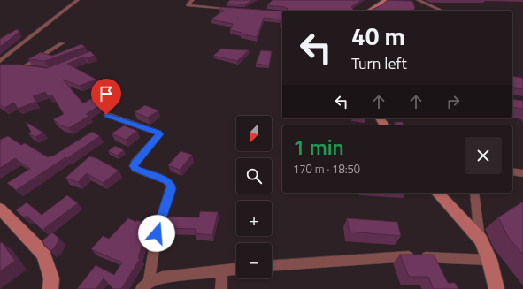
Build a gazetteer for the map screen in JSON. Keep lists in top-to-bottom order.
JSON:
{
  "north": "bottom left",
  "page": {
    "turn": ["40 m", "Turn left"],
    "map_buttons": ["+", "−"],
    "heading": ["1 min", "170 m · 18:50"]
  }
}
